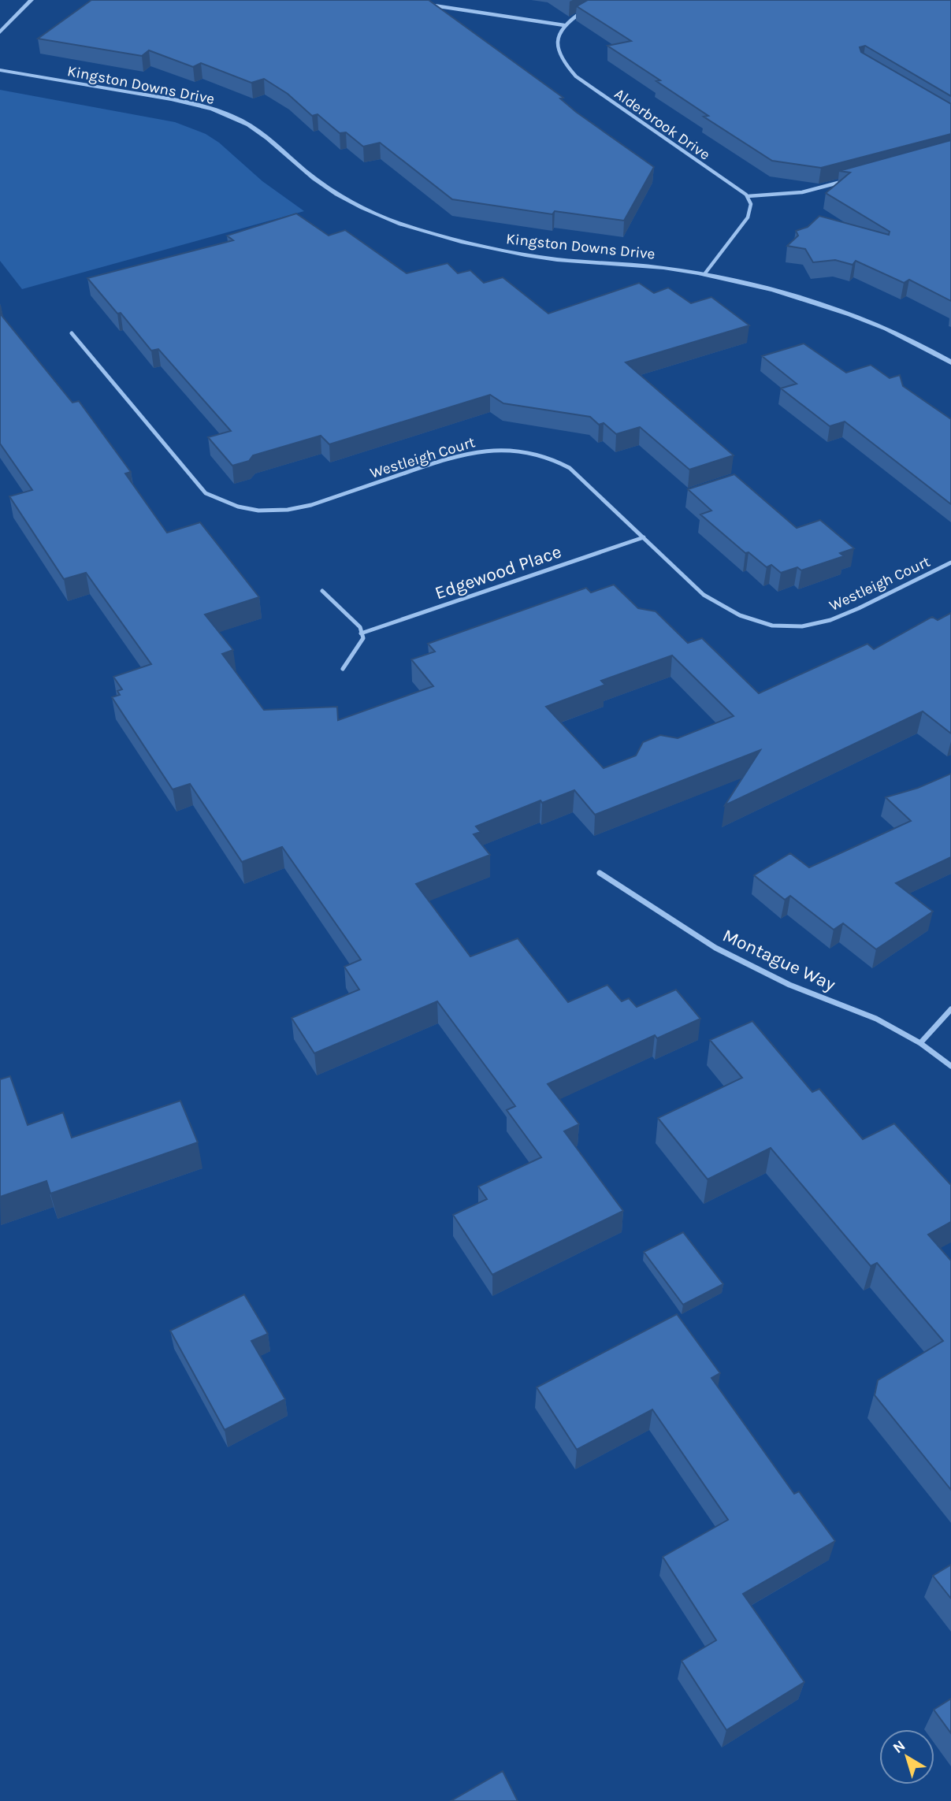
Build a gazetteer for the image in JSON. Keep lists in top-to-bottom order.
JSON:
{
  "streets": {
    "street": [
      "Kingston Downs Drive",
      "Alderbrook Drive",
      "Westleigh Court",
      "Edgewood Place",
      "Montague Way"
    ]
  },
  "crossings": [
    ["Westleigh Court", "Edgewood Place"]
  ],
  "north": "top left"
}
